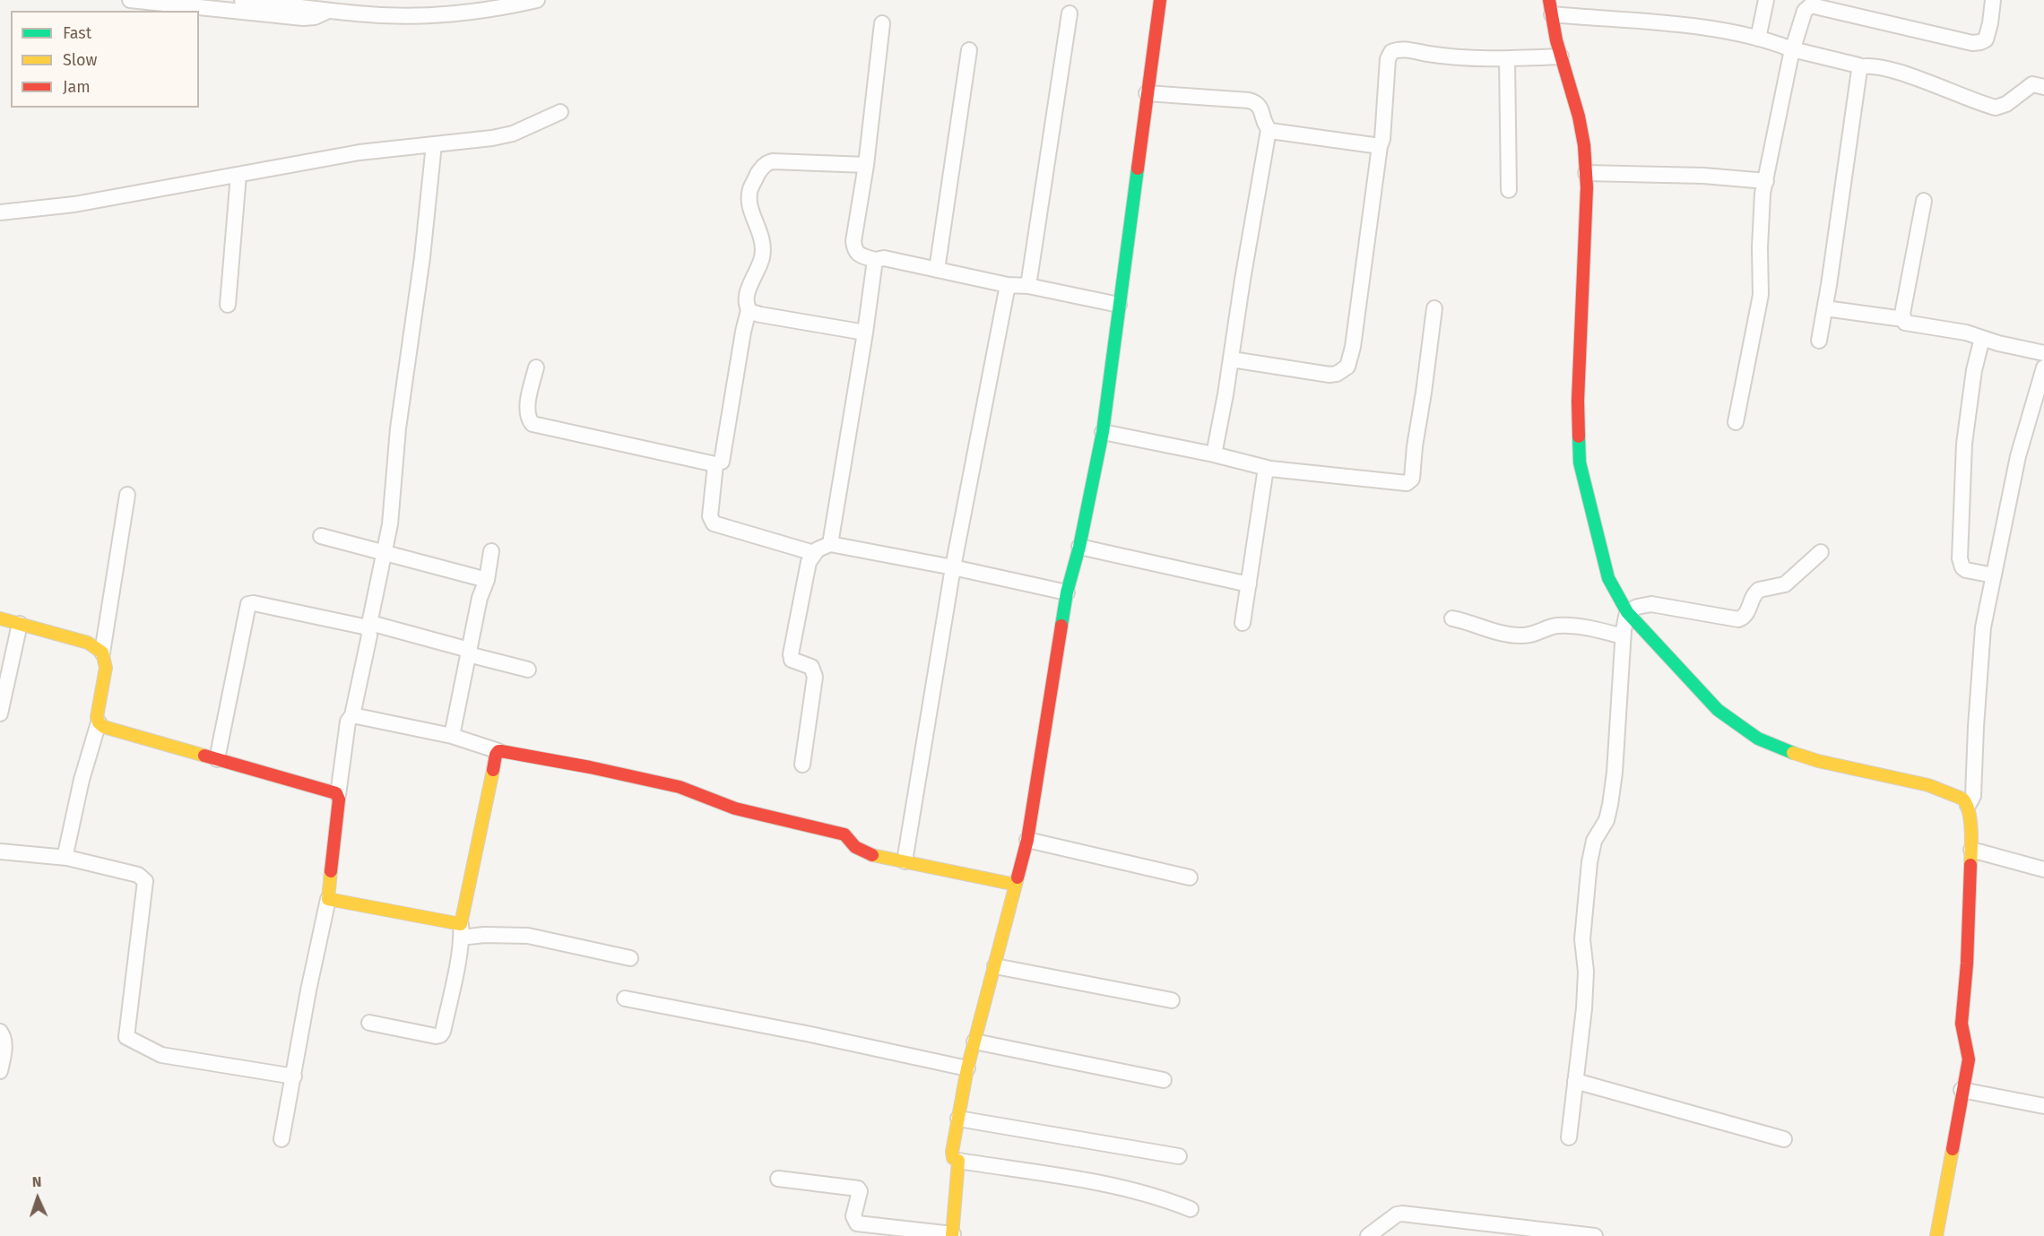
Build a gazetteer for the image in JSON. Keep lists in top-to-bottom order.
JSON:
{
  "legend": ["Fast", "Slow", "Jam"],
  "north": "top"
}
